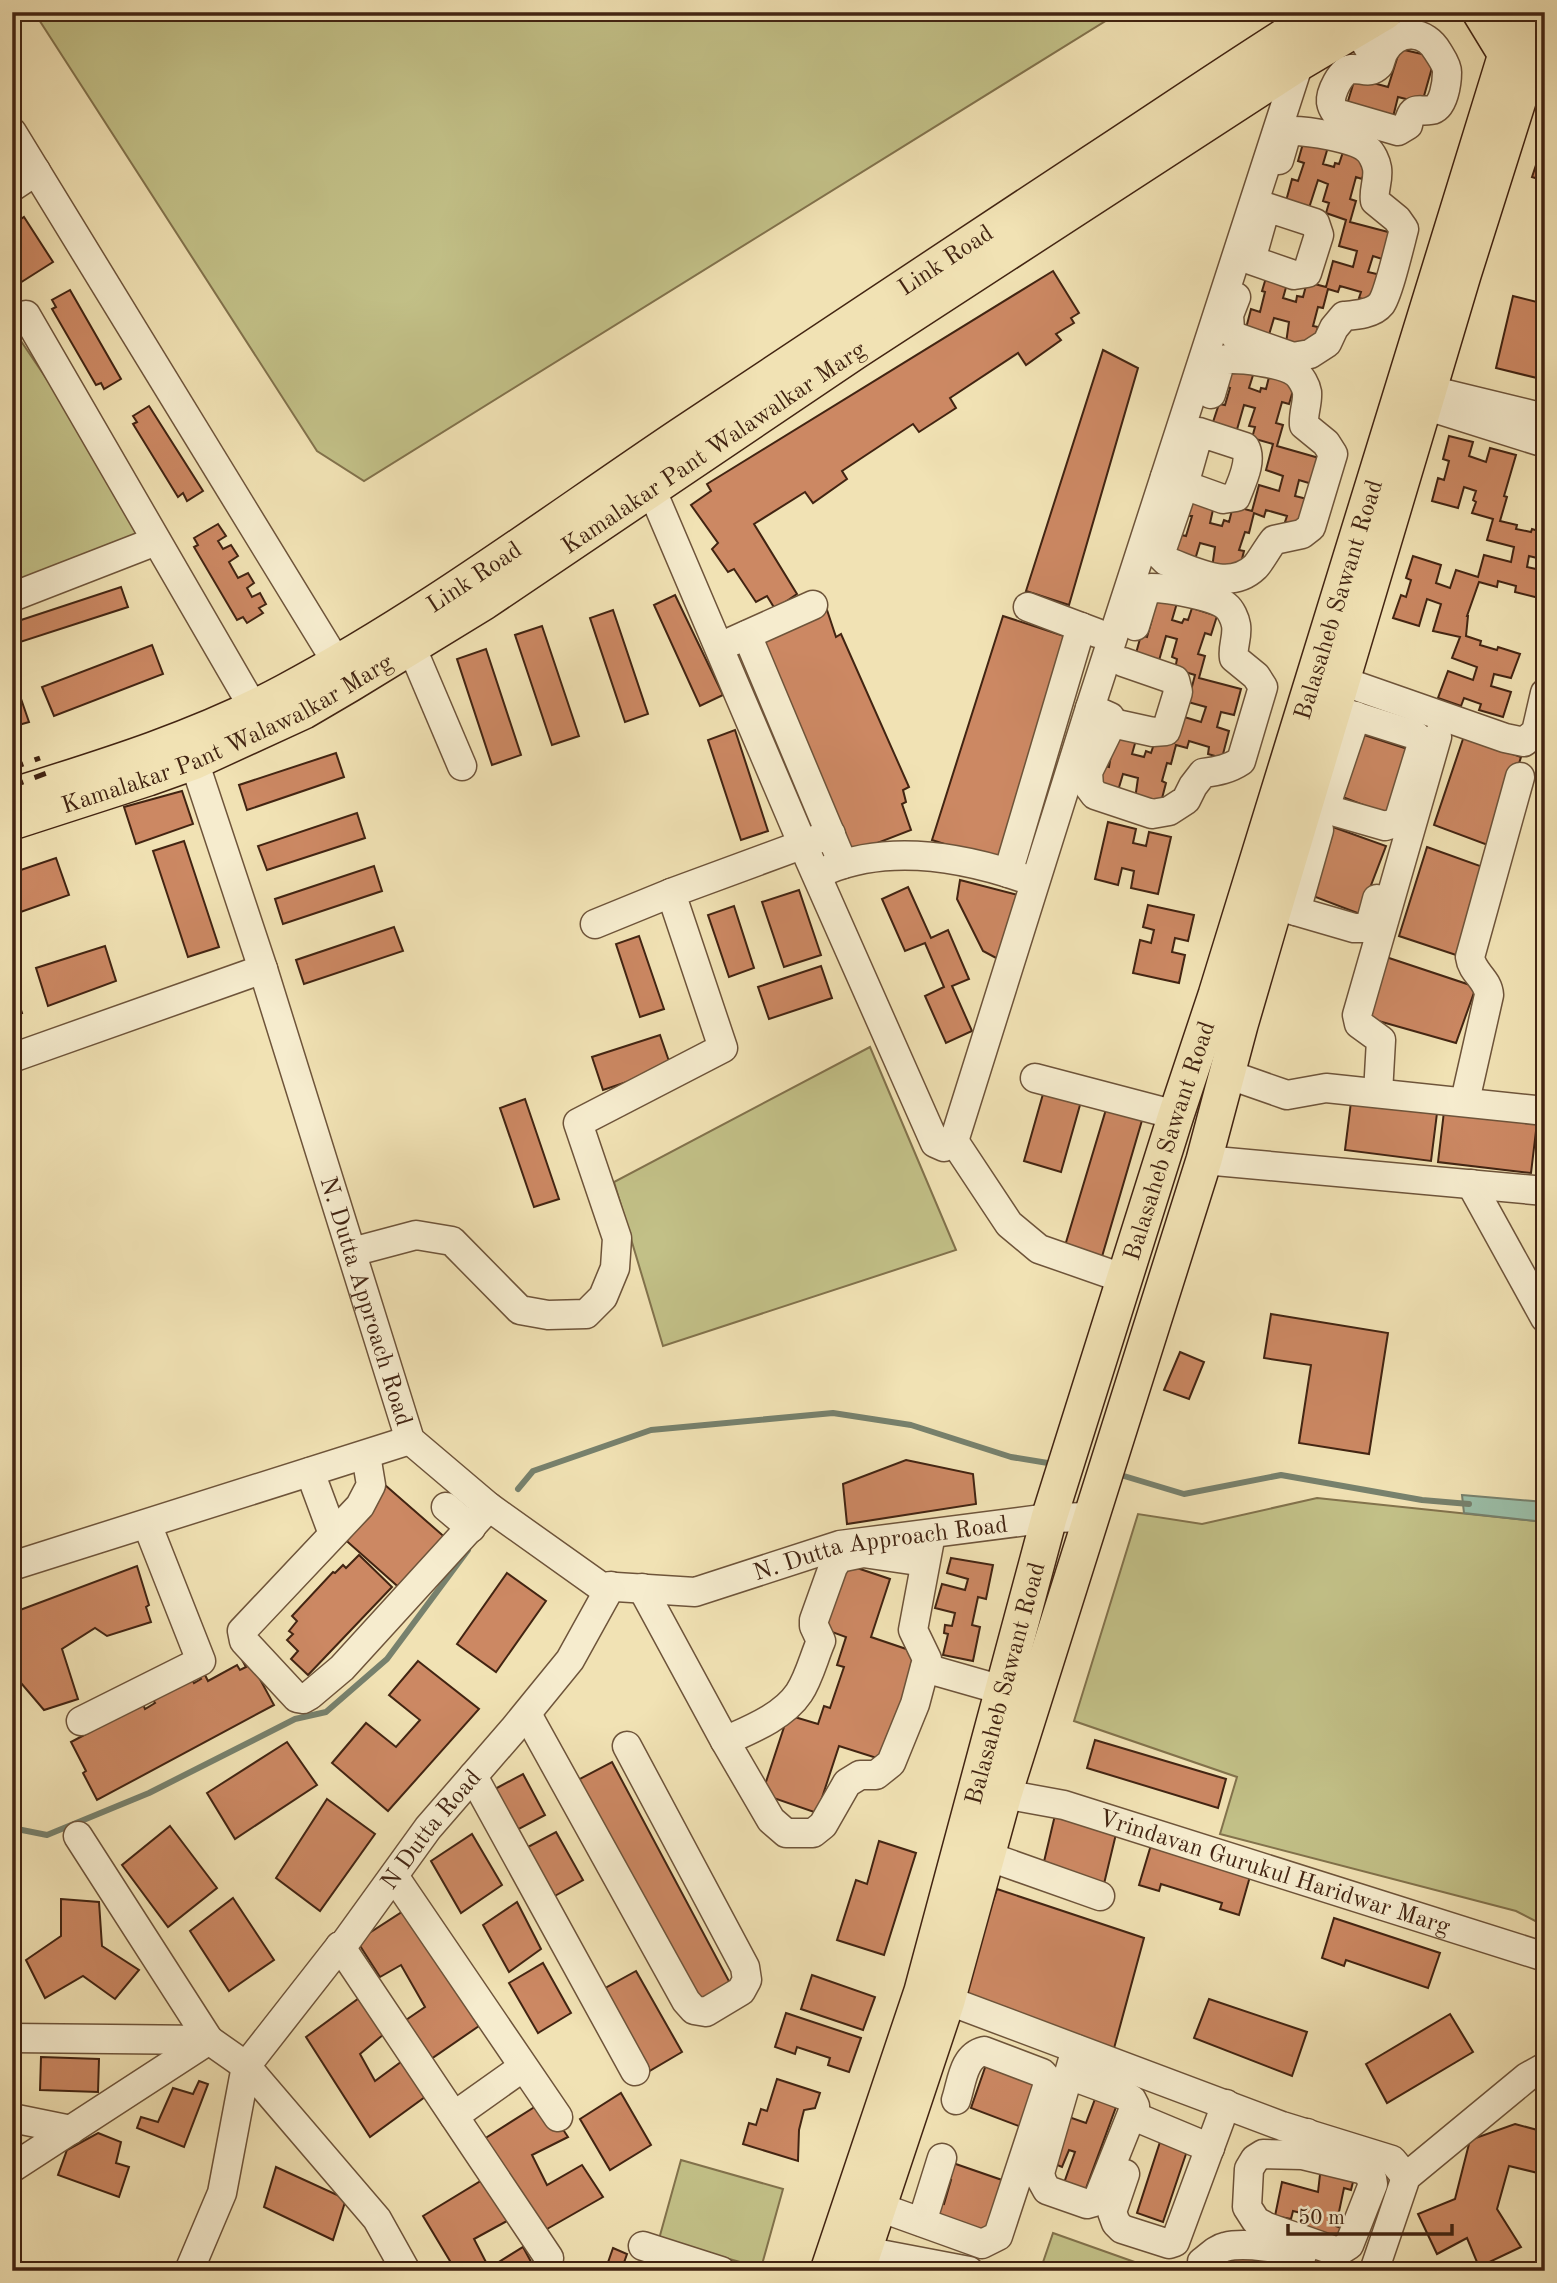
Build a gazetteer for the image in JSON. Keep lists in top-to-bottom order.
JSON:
{
  "streets": {
    "main road": ["Link Road", "Kamalakar Pant Walawalkar Marg", "Balasaheb Sawant Road"],
    "street": ["N. Dutta Approach Road", "N Dutta Road", "Vrindavan Gurukul Haridwar Marg"]
  },
  "crossings": [
    ["Link Road", "Kamalakar Pant Walawalkar Marg"],
    ["Link Road", "N. Dutta Approach Road"],
    ["Kamalakar Pant Walawalkar Marg", "N. Dutta Approach Road"],
    ["Balasaheb Sawant Road", "N. Dutta Approach Road"],
    ["Balasaheb Sawant Road", "Vrindavan Gurukul Haridwar Marg"],
    ["N. Dutta Approach Road", "N Dutta Road"]
  ],
  "scale_bar": "50 m"
}
